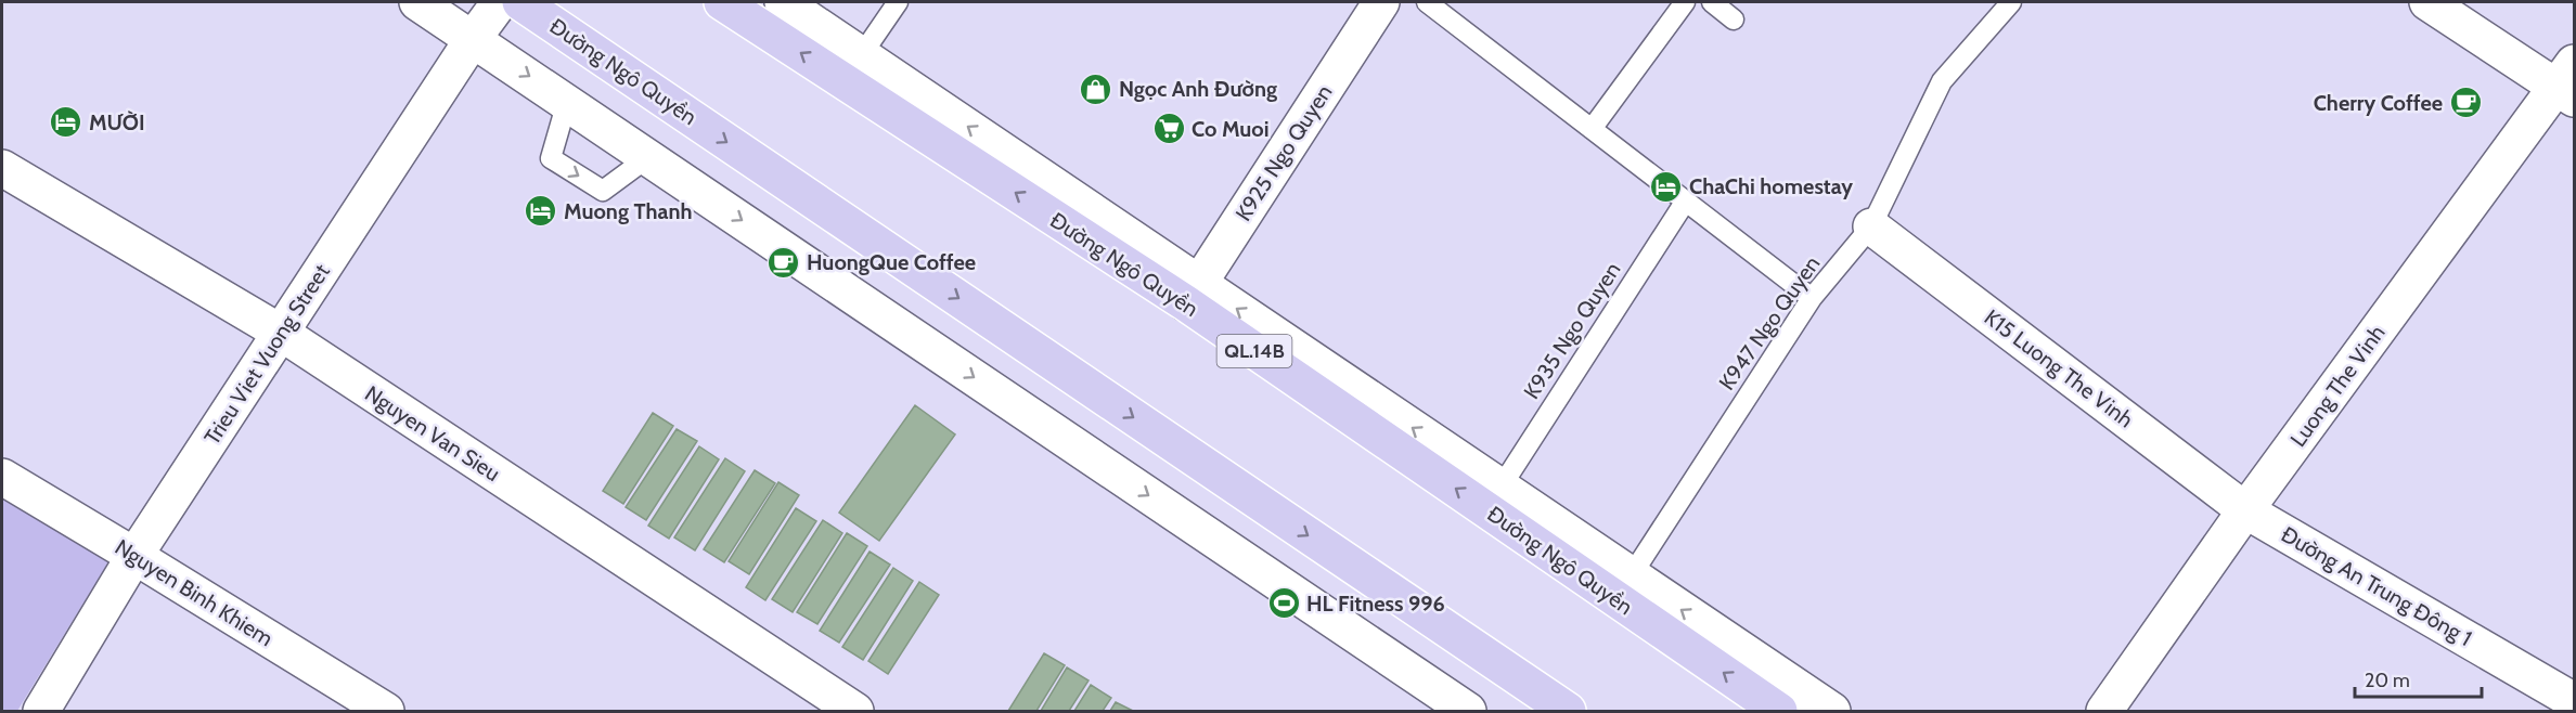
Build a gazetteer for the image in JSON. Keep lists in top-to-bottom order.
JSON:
{
  "streets": {
    "highway": ["Đường Ngô Quyền", "QL.14B"],
    "street": [
      "K925 Ngo Quyen",
      "Trieu Viet Vuong Street",
      "K15 Luong The Vinh",
      "Luong The Vinh",
      "Nguyen Van Sieu",
      "Đường An Trung Đông 1",
      "Nguyen Binh Khiem"
    ],
    "lane": ["K947 Ngo Quyen", "K935 Ngo Quyen"]
  },
  "crossings": [
    ["Đường Ngô Quyền", "K925 Ngo Quyen"],
    ["Đường Ngô Quyền", "K947 Ngo Quyen"],
    ["Đường Ngô Quyền", "K935 Ngo Quyen"],
    ["K947 Ngo Quyen", "K15 Luong The Vinh"],
    ["Trieu Viet Vuong Street", "Nguyen Van Sieu"],
    ["Trieu Viet Vuong Street", "Nguyen Binh Khiem"],
    ["K15 Luong The Vinh", "Luong The Vinh"],
    ["K15 Luong The Vinh", "Đường An Trung Đông 1"],
    ["Luong The Vinh", "Đường An Trung Đông 1"]
  ],
  "places": {
    "shop": ["Ngọc Anh Đường"],
    "cafe": ["Cherry Coffee", "HuongQue Coffee"],
    "hotel": ["MƯỜI", "ChaChi homestay", "Muong Thanh"],
    "supermarket": ["Co Muoi"],
    "sports": ["HL Fitness 996"]
  },
  "scale_bar": "20 m"
}
